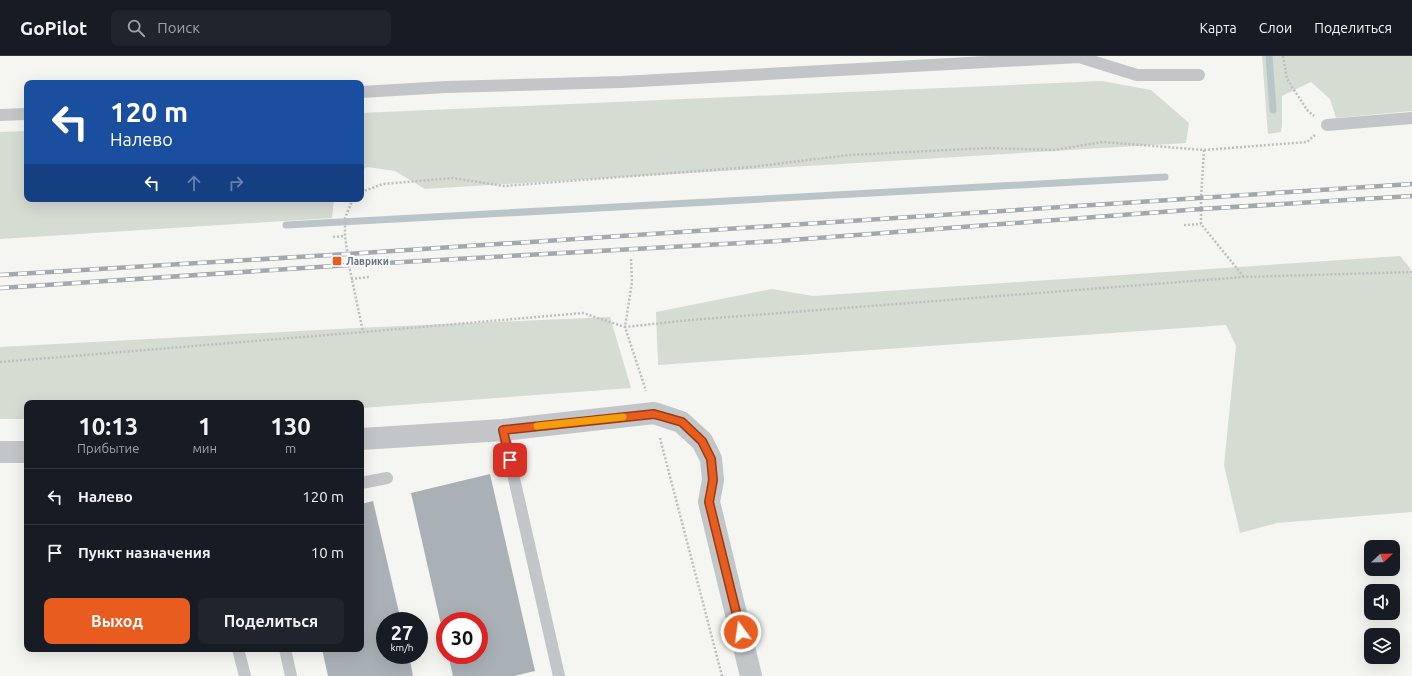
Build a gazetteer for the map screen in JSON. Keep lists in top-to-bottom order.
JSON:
{
  "places": {
    "transit": ["Лаврики"]
  },
  "north": "right",
  "page": {
    "header": "GoPilot",
    "search": "Поиск",
    "nav": ["Карта", "Слои", "Поделиться"],
    "turn": ["120 m", "Налево"],
    "eta": [
      "10:13",
      "Прибытие",
      "1",
      "мин",
      "130",
      "m"
    ],
    "list": [
      {
        "name": "Налево",
        "value": "120 m"
      },
      {
        "name": "Пункт назначения",
        "value": "10 m"
      }
    ],
    "buttons": ["Выход", "Поделиться"],
    "speed": "27 km/h",
    "limit": "30"
  }
}
